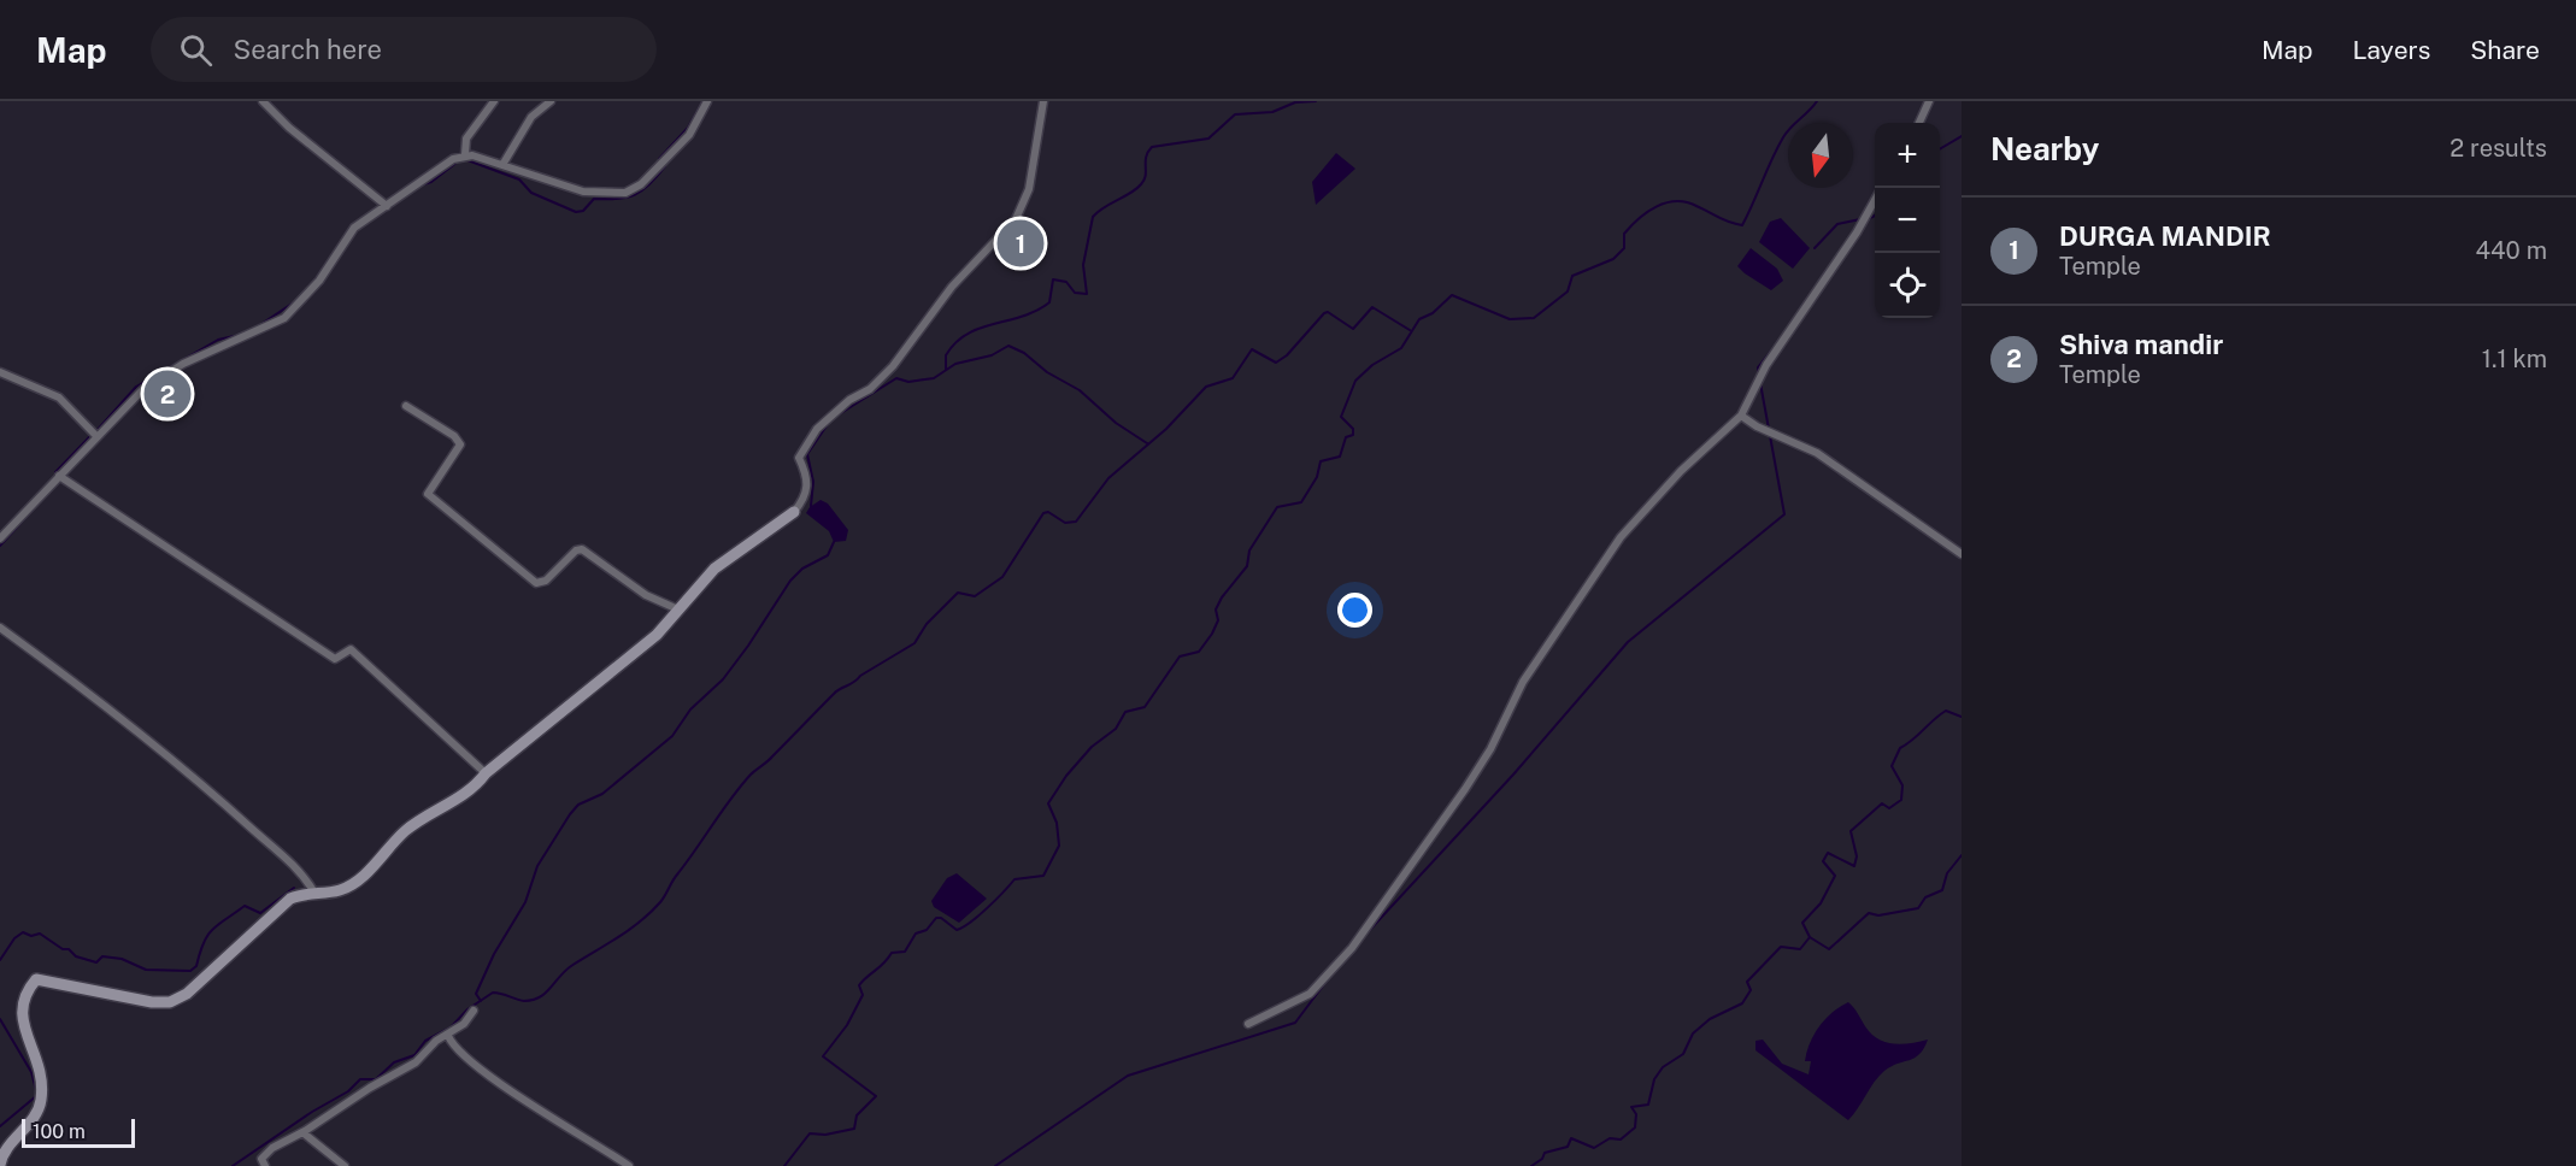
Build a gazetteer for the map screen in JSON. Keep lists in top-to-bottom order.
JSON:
{
  "scale_bar": "100 m",
  "north": "bottom",
  "page": {
    "header": "Map",
    "search": "Search here",
    "nav": ["Map", "Layers", "Share"],
    "heading": ["Nearby", "2 results"],
    "map_buttons": ["+", "−"],
    "list": [
      {
        "mark": "1",
        "name": "DURGA MANDIR",
        "note": "Temple",
        "value": "440 m"
      },
      {
        "mark": "2",
        "name": "Shiva mandir",
        "note": "Temple",
        "value": "1.1 km"
      }
    ],
    "pins": ["1", "2"],
    "scale": "100 m"
  }
}
